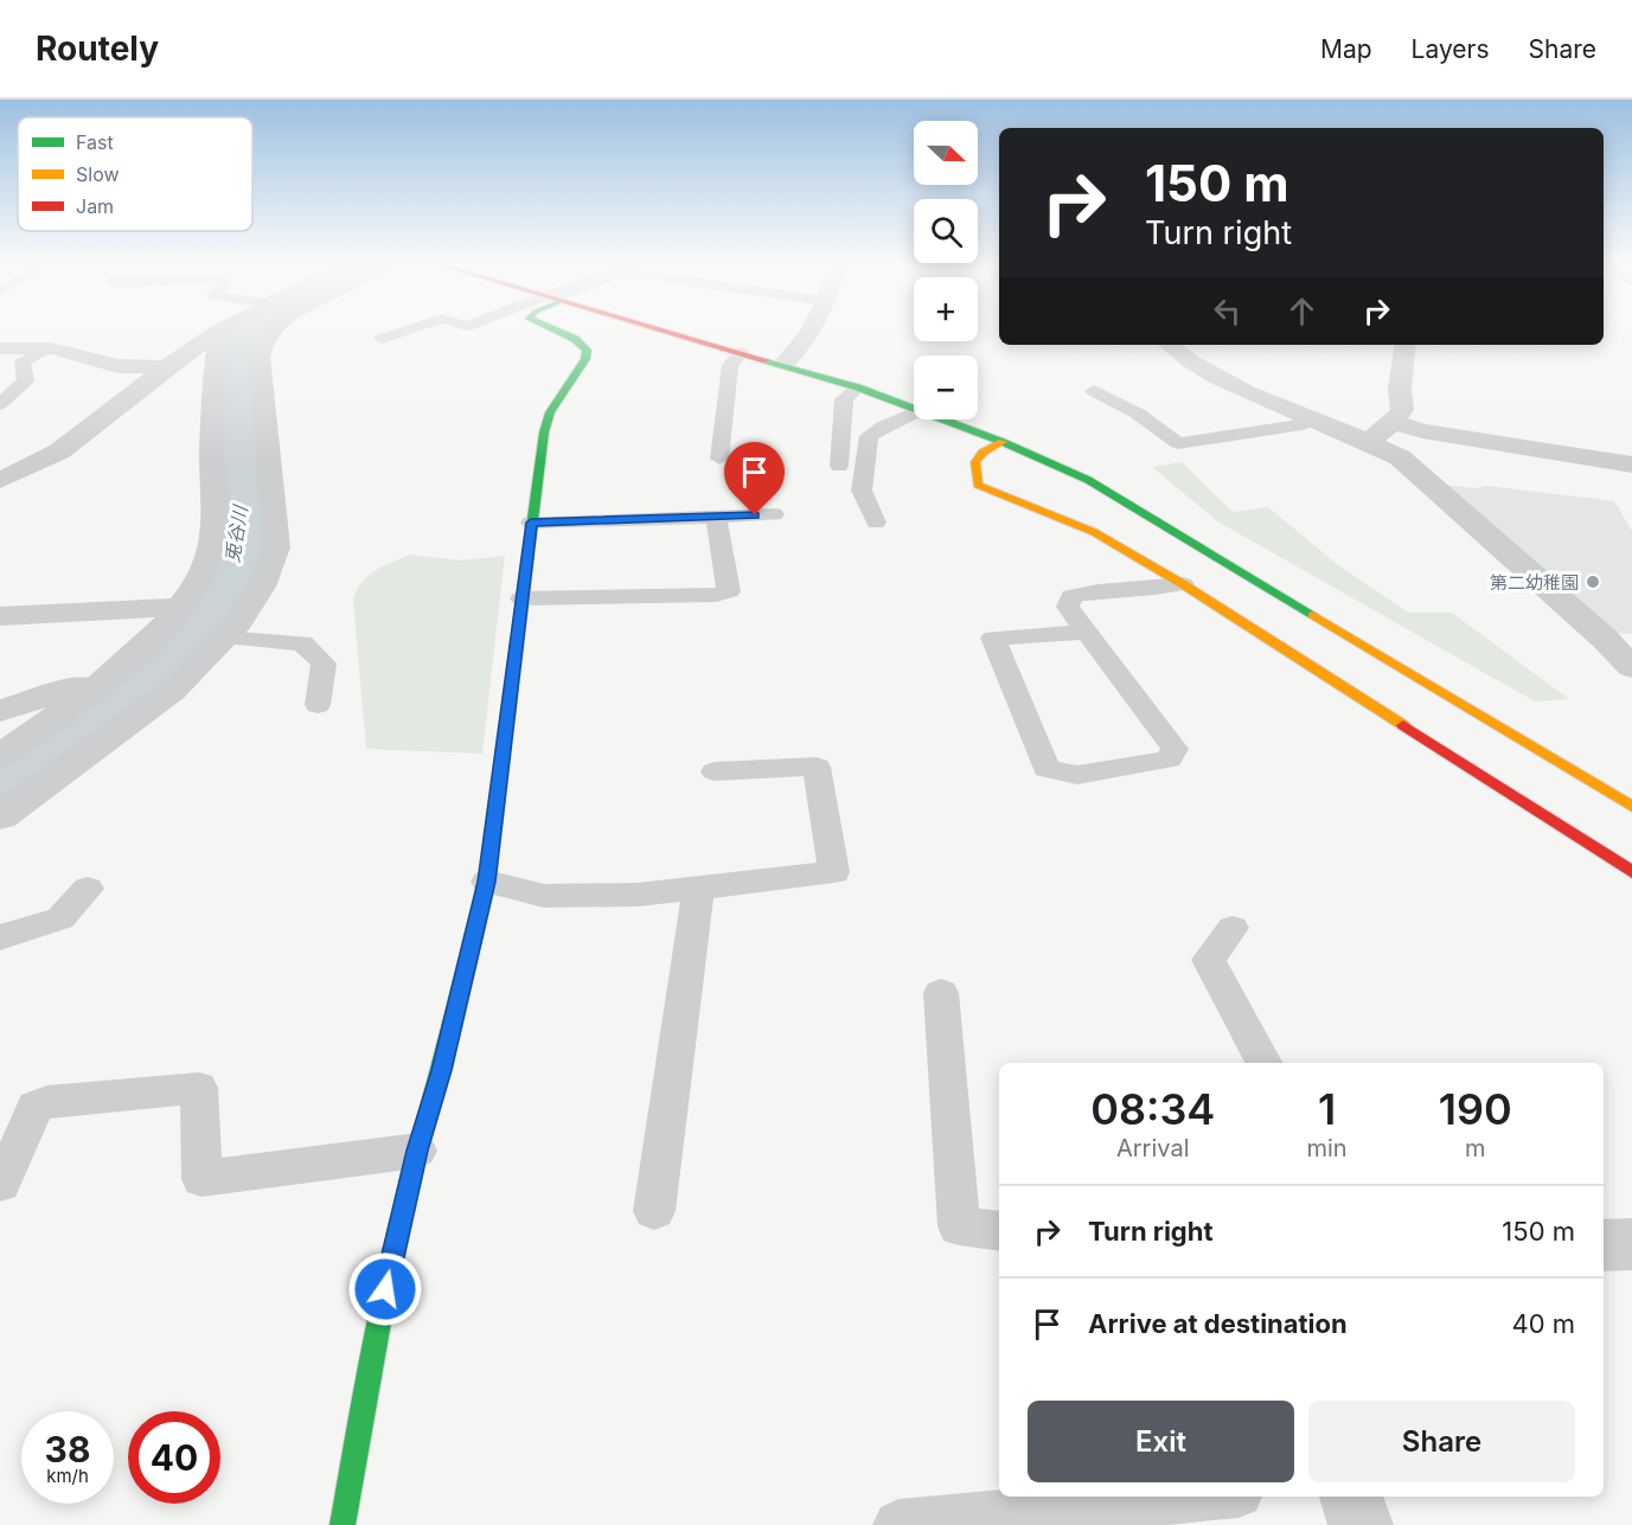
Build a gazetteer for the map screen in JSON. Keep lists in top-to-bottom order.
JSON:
{
  "water": ["兎谷川"],
  "places": ["第二幼稚園"],
  "legend": ["Fast", "Slow", "Jam"],
  "north": "right",
  "page": {
    "header": "Routely",
    "nav": ["Map", "Layers", "Share"],
    "map_buttons": ["+", "−"],
    "turn": ["150 m", "Turn right"],
    "eta": [
      "08:34",
      "Arrival",
      "1",
      "min",
      "190",
      "m"
    ],
    "list": [
      {
        "name": "Turn right",
        "value": "150 m"
      },
      {
        "name": "Arrive at destination",
        "value": "40 m"
      }
    ],
    "buttons": ["Exit", "Share"],
    "speed": "38 km/h",
    "limit": "40"
  }
}
